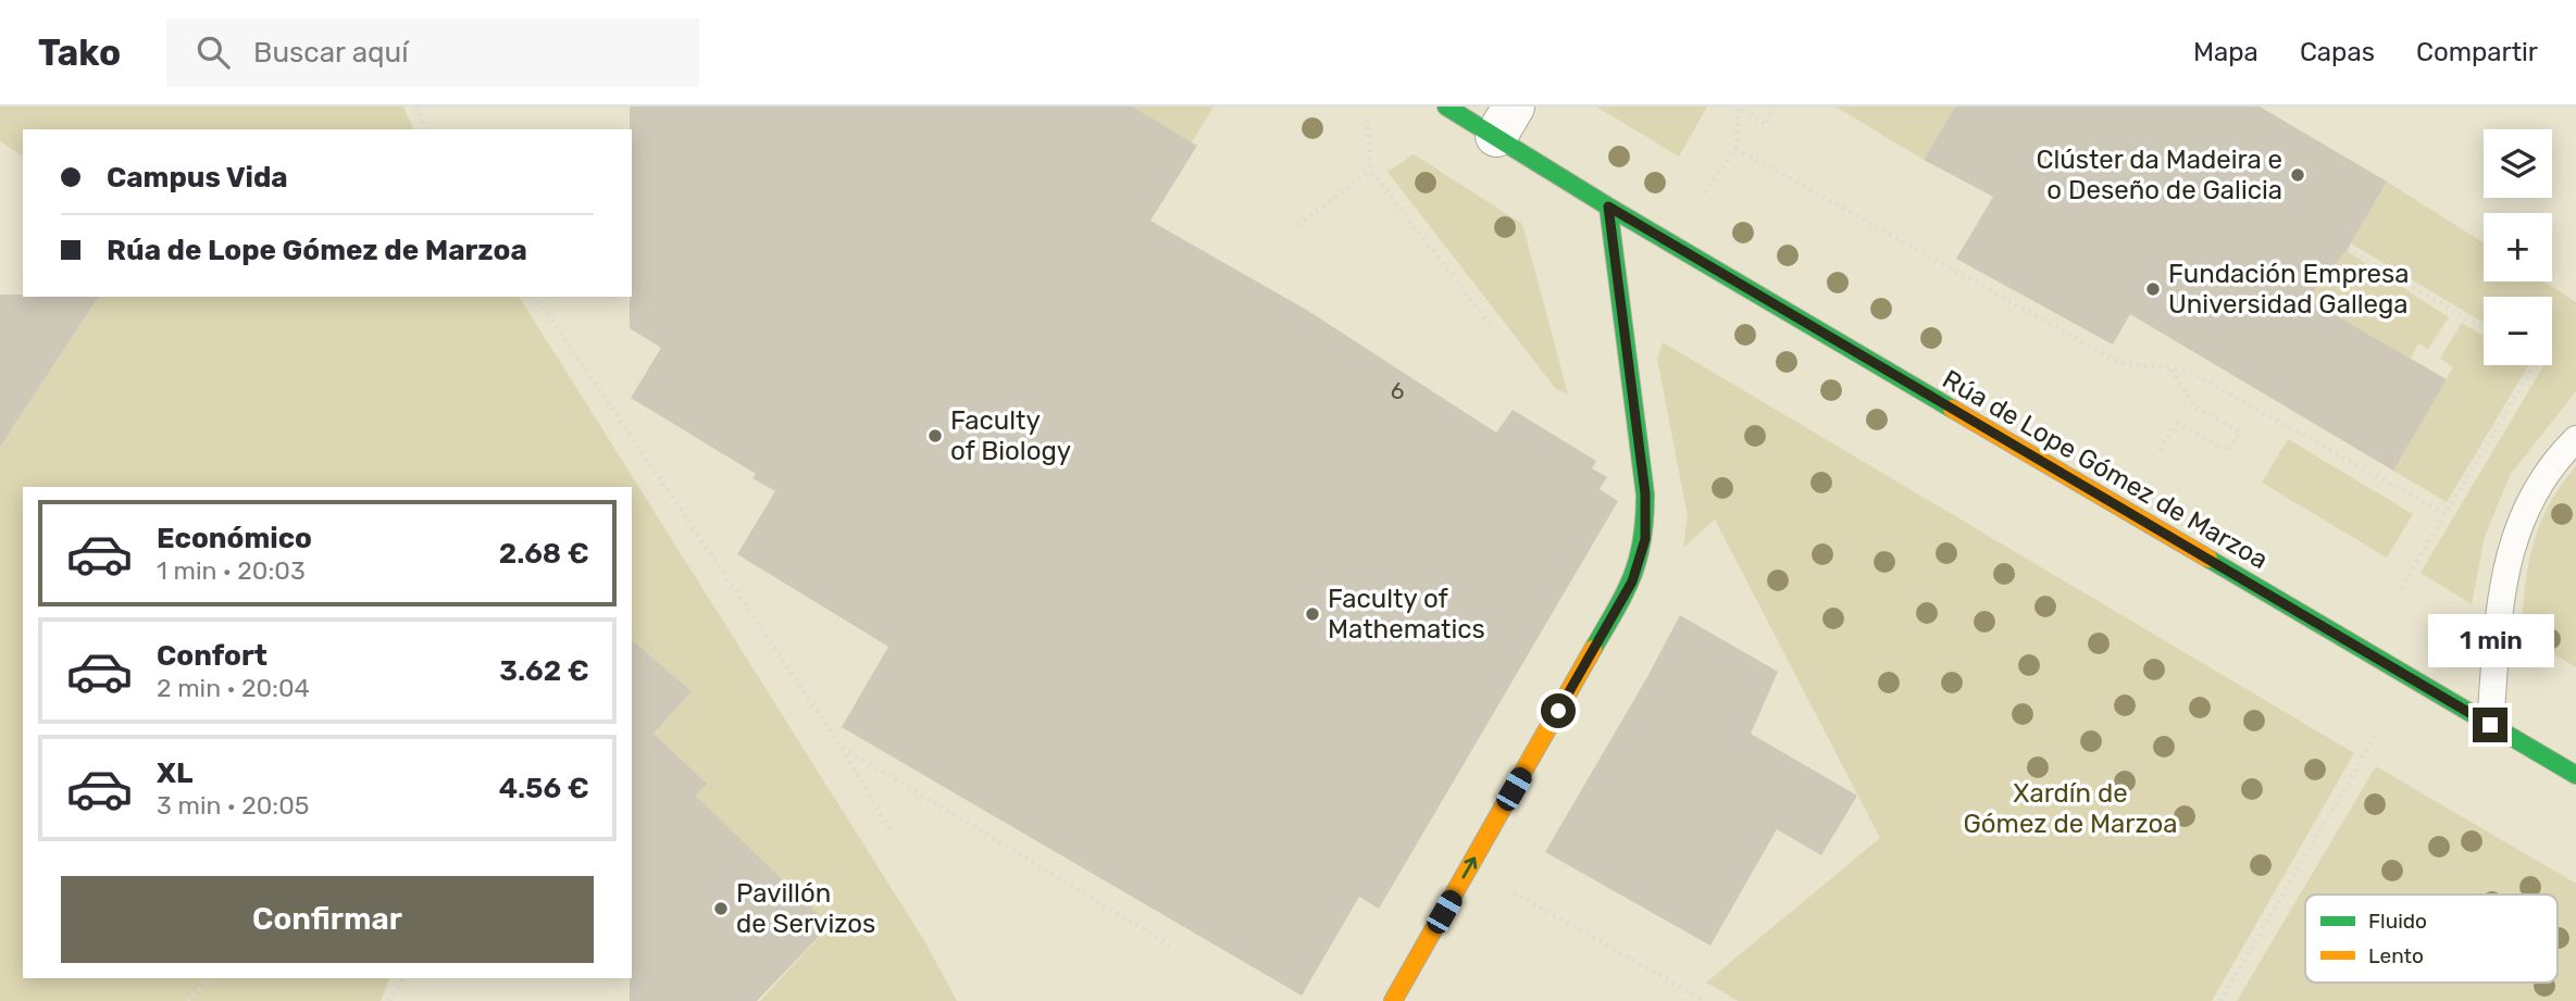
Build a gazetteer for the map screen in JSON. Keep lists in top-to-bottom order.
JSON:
{
  "streets": {
    "street": ["Rúa de Lope Gómez de Marzoa"]
  },
  "parks": ["Xardín de Gómez de Marzoa"],
  "places": [
    "Clúster da Madeira e o Deseño de Galicia",
    "Fundación Empresa Universidad Gallega",
    "Faculty of Biology",
    "Faculty of Mathematics",
    "Pavillón de Servizos"
  ],
  "house_numbers": ["6"],
  "legend": ["Fluido", "Lento"],
  "page": {
    "header": "Tako",
    "search": "Buscar aquí",
    "nav": ["Mapa", "Capas", "Compartir"],
    "map_buttons": ["+", "−"],
    "banner": ["Campus Vida", "Rúa de Lope Gómez de Marzoa"],
    "list": [
      {
        "name": "Económico",
        "note": "1 min · 20:03",
        "value": "2.68 €"
      },
      {
        "name": "Confort",
        "note": "2 min · 20:04",
        "value": "3.62 €"
      },
      {
        "name": "XL",
        "note": "3 min · 20:05",
        "value": "4.56 €"
      }
    ],
    "bubble": "1 min",
    "buttons": "Confirmar"
  }
}
